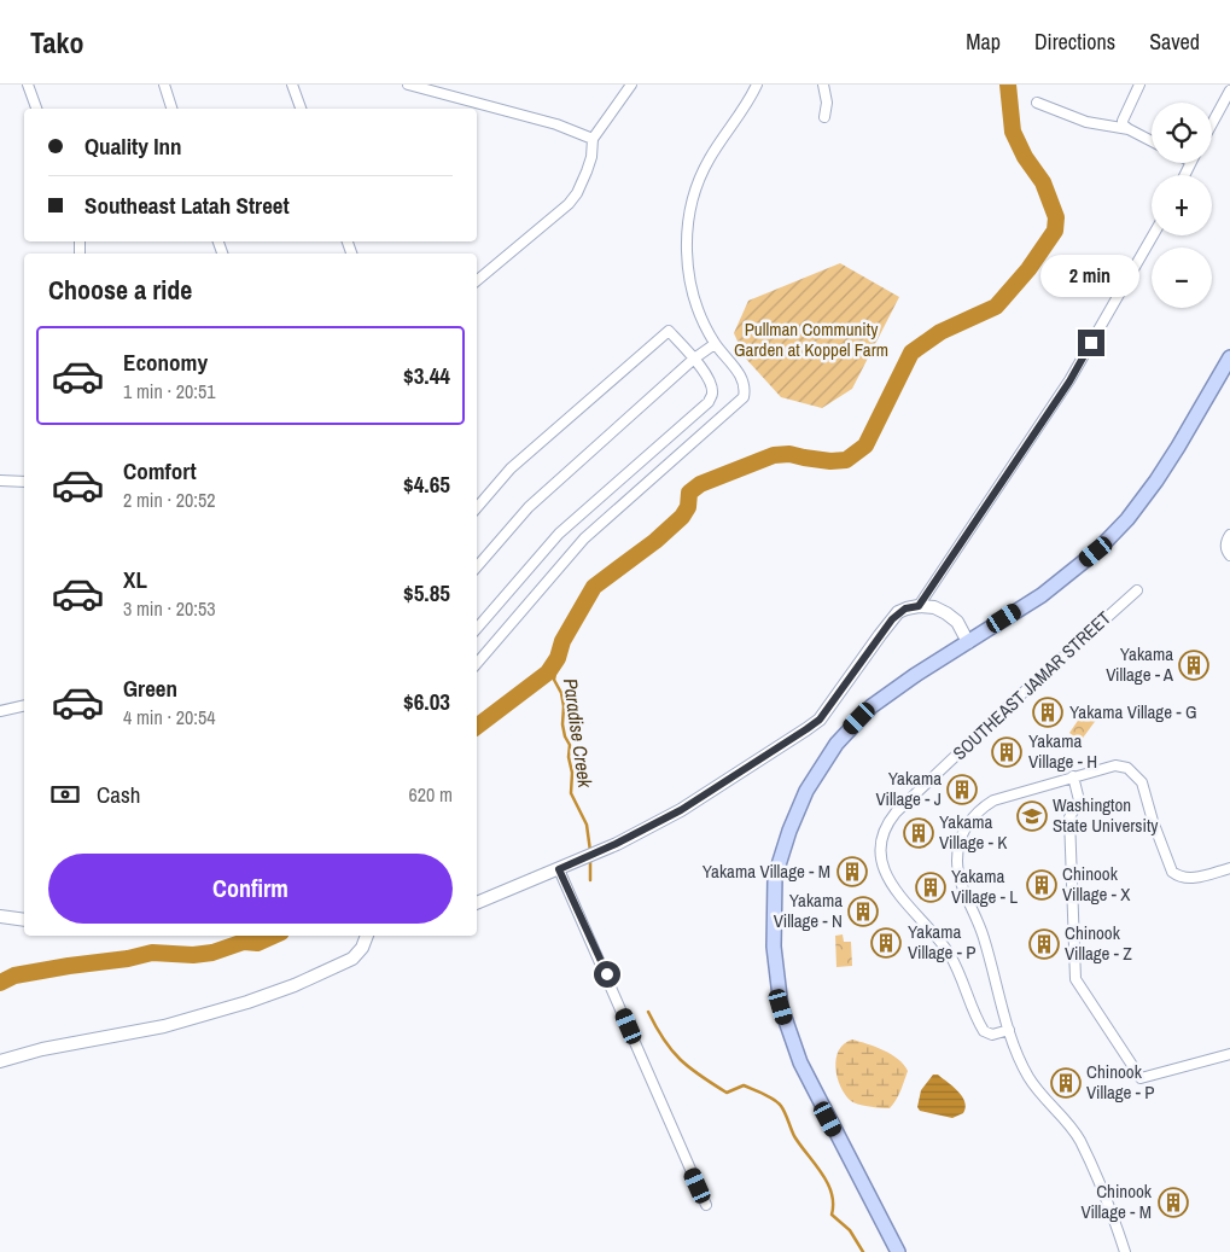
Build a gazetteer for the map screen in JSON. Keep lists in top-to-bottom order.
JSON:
{
  "streets": {
    "street": ["SOUTHEAST JAMAR STREET"]
  },
  "water": ["Paradise Creek"],
  "parks": ["Pullman Community Garden at Koppel Farm"],
  "places": {
    "building": [
      "Yakama Village - A",
      "Yakama Village - G",
      "Yakama Village - H",
      "Yakama Village - J",
      "Yakama Village - K",
      "Yakama Village - M",
      "Chinook Village - X",
      "Yakama Village - L",
      "Yakama Village - N",
      "Yakama Village - P",
      "Chinook Village - Z",
      "Chinook Village - P",
      "Chinook Village - M"
    ],
    "school or university": ["Washington State University"]
  },
  "page": {
    "header": "Tako",
    "nav": ["Map", "Directions", "Saved"],
    "map_buttons": ["+", "−"],
    "banner": ["Quality Inn", "Southeast Latah Street"],
    "heading": "Choose a ride",
    "bubble": "2 min",
    "list": [
      {
        "name": "Economy",
        "note": "1 min · 20:51",
        "value": "$3.44"
      },
      {
        "name": "Comfort",
        "note": "2 min · 20:52",
        "value": "$4.65"
      },
      {
        "name": "XL",
        "note": "3 min · 20:53",
        "value": "$5.85"
      },
      {
        "name": "Green",
        "note": "4 min · 20:54",
        "value": "$6.03"
      }
    ],
    "pay": ["Cash", "620 m"],
    "buttons": "Confirm"
  }
}
